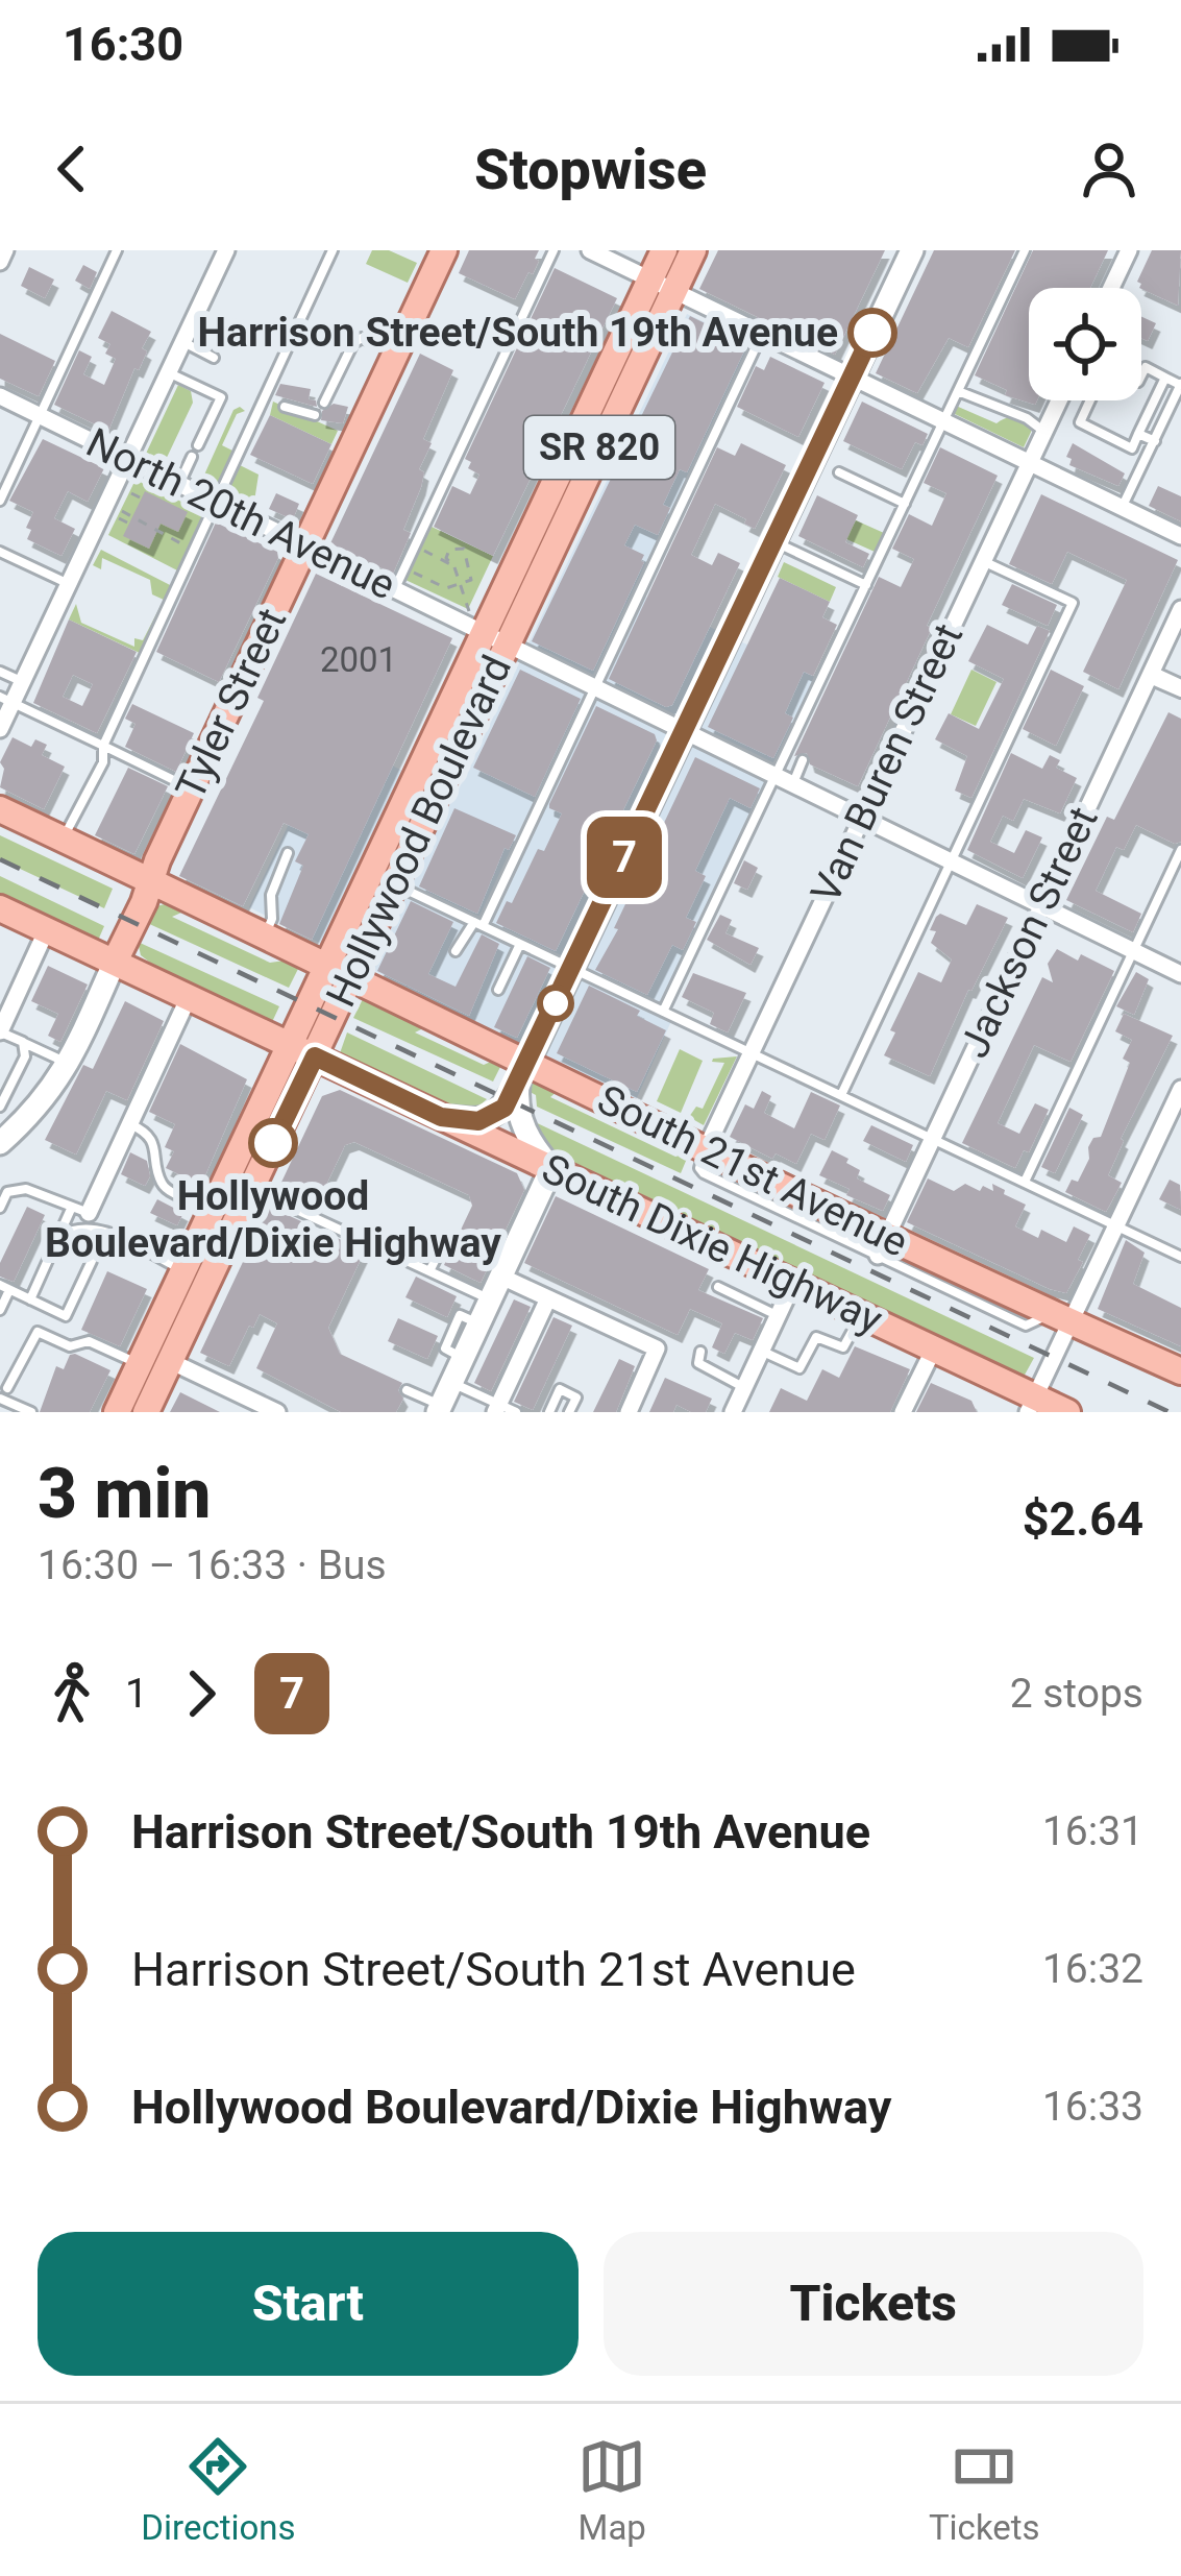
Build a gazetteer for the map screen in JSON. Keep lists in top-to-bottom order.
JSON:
{
  "streets": {
    "main road": [
      "SR 820",
      "Tyler Street",
      "Hollywood Boulevard",
      "South 21st Avenue",
      "South Dixie Highway"
    ],
    "street": ["North 20th Avenue", "Van Buren Street", "Jackson Street"]
  },
  "crossings": [
    ["North 20th Avenue", "Tyler Street"],
    ["North 20th Avenue", "Van Buren Street"],
    ["North 20th Avenue", "Hollywood Boulevard"],
    ["North 20th Avenue", "Jackson Street"],
    ["Tyler Street", "South 21st Avenue"],
    ["Tyler Street", "South Dixie Highway"],
    ["Van Buren Street", "South 21st Avenue"],
    ["Hollywood Boulevard", "South 21st Avenue"],
    ["Hollywood Boulevard", "South Dixie Highway"],
    ["Jackson Street", "South 21st Avenue"]
  ],
  "places": ["Harrison Street/South 19th Avenue", "Hollywood Boulevard/Dixie Highway"],
  "lines": ["bus line 7"],
  "house_numbers": ["2001"],
  "page": {
    "status": "16:30",
    "header": "Stopwise",
    "on_map": "7",
    "heading": ["3 min", "16:30 – 16:33 · Bus", "$2.64"],
    "legs": ["1", "7", "2 stops"],
    "list": [
      {
        "name": "Harrison Street/South 19th Avenue",
        "value": "16:31"
      },
      {
        "name": "Harrison Street/South 21st Avenue",
        "value": "16:32"
      },
      {
        "name": "Hollywood Boulevard/Dixie Highway",
        "value": "16:33"
      }
    ],
    "buttons": ["Start", "Tickets"],
    "tabs": ["Directions", "Map", "Tickets"]
  }
}
